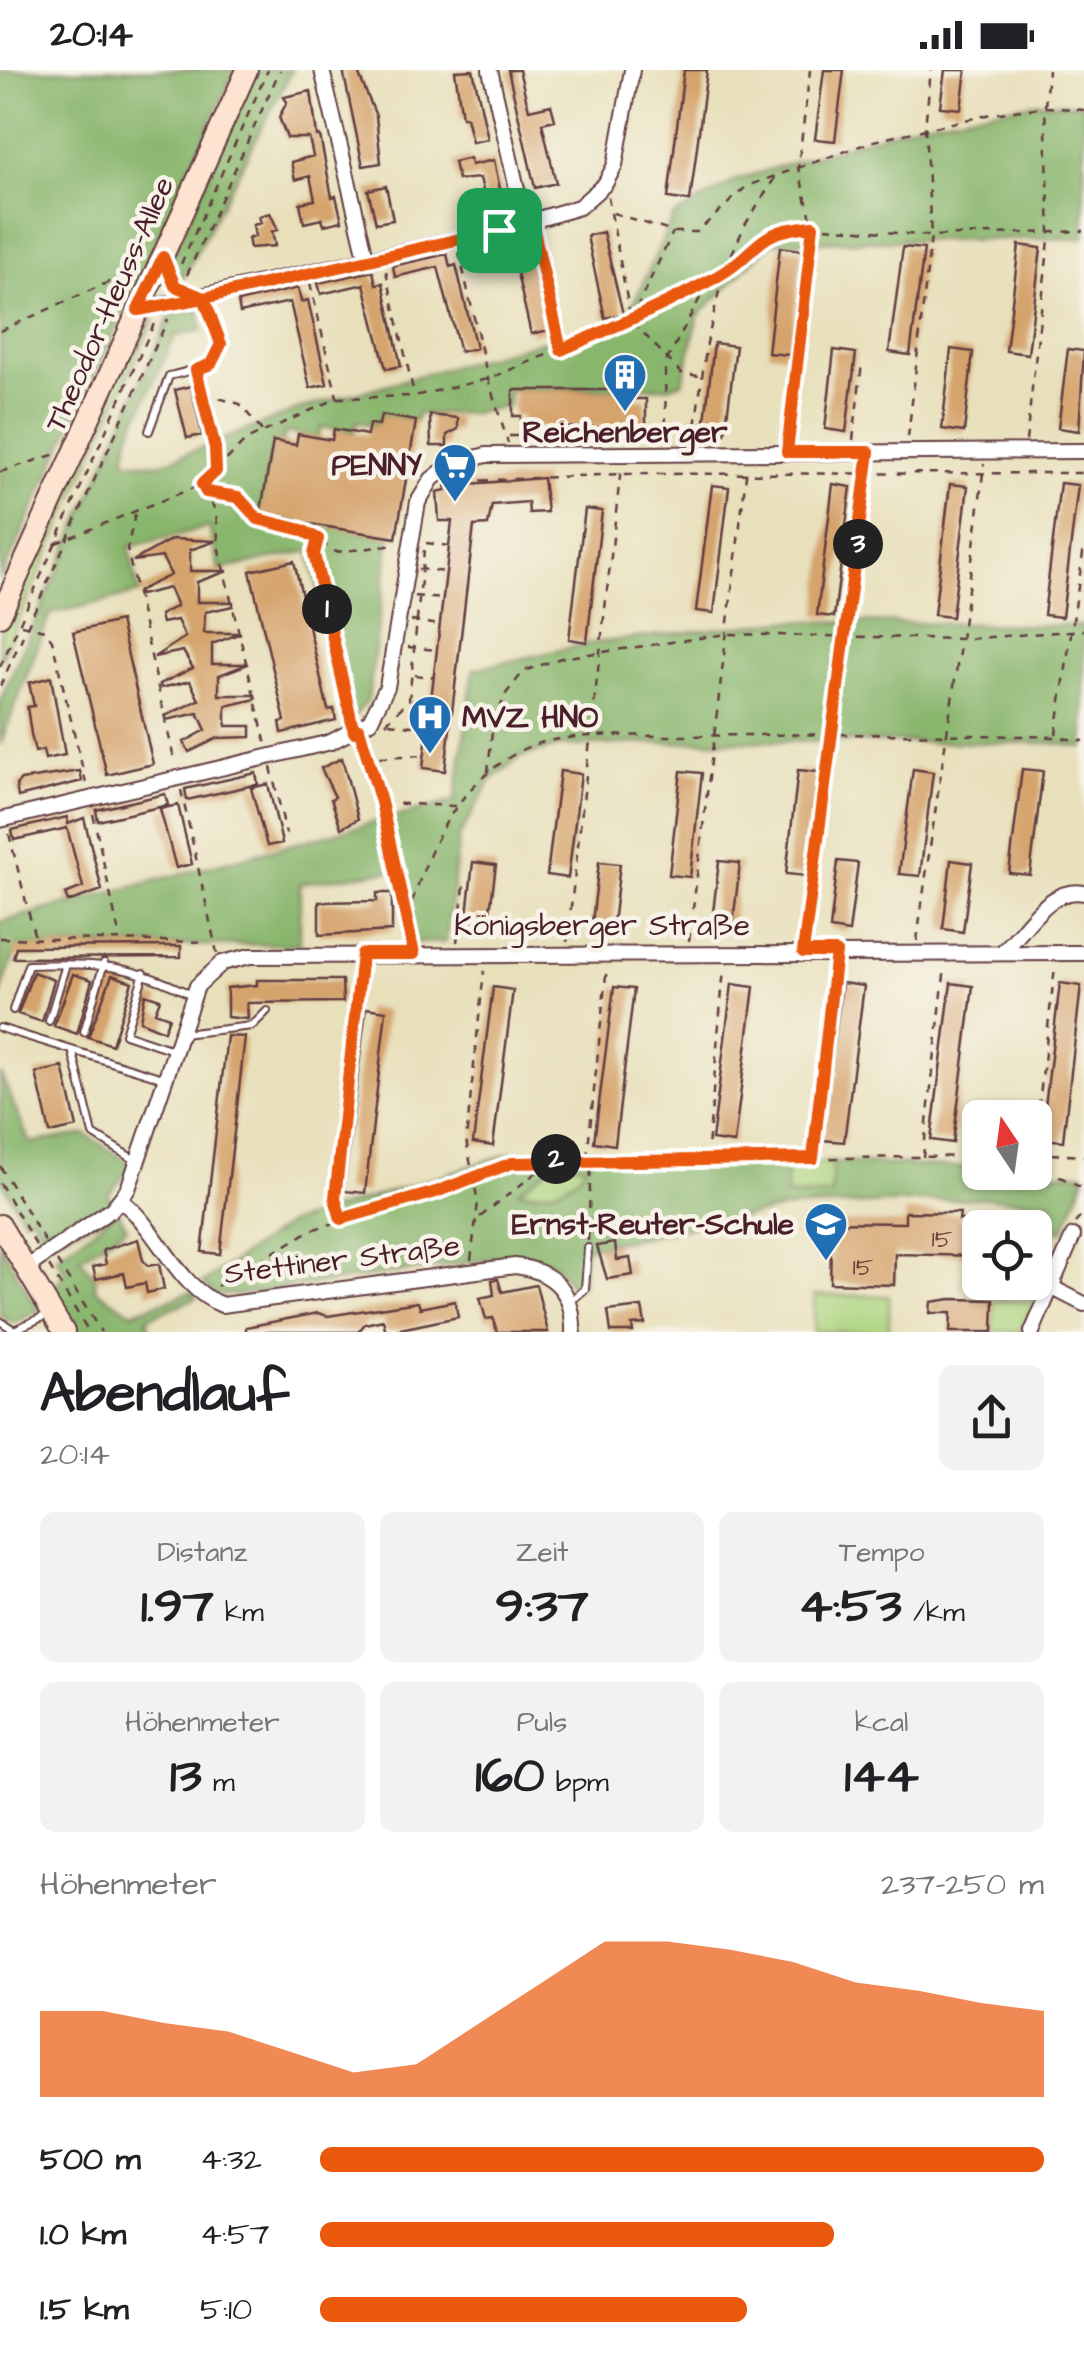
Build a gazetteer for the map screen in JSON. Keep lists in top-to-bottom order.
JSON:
{
  "streets": {
    "main road": ["Theodor-Heuss-Allee"],
    "street": ["Königsberger Straße", "Stettiner Straße"]
  },
  "places": {
    "building": ["Reichenberger"],
    "supermarket": ["PENNY"],
    "hospital": ["MVZ HNO"],
    "school or university": ["Ernst-Reuter-Schule"]
  },
  "house_numbers": ["15", "15"],
  "north": "top",
  "page": {
    "status": "20:14",
    "pins": ["3", "1", "2"],
    "heading": ["Abendlauf", "20:14"],
    "stats": [
      ["Distanz", "1.97 km"],
      ["Zeit", "9:37"],
      ["Tempo", "4:53 /km"],
      ["Höhenmeter", "13 m"],
      ["Puls", "160 bpm"],
      ["kcal", "144"]
    ],
    "chart": ["Höhenmeter", "237–250 m"],
    "list": [
      {
        "name": "500 m",
        "note": "4:32"
      },
      {
        "name": "1.0 km",
        "note": "4:57"
      },
      {
        "name": "1.5 km",
        "note": "5:10"
      }
    ]
  }
}
